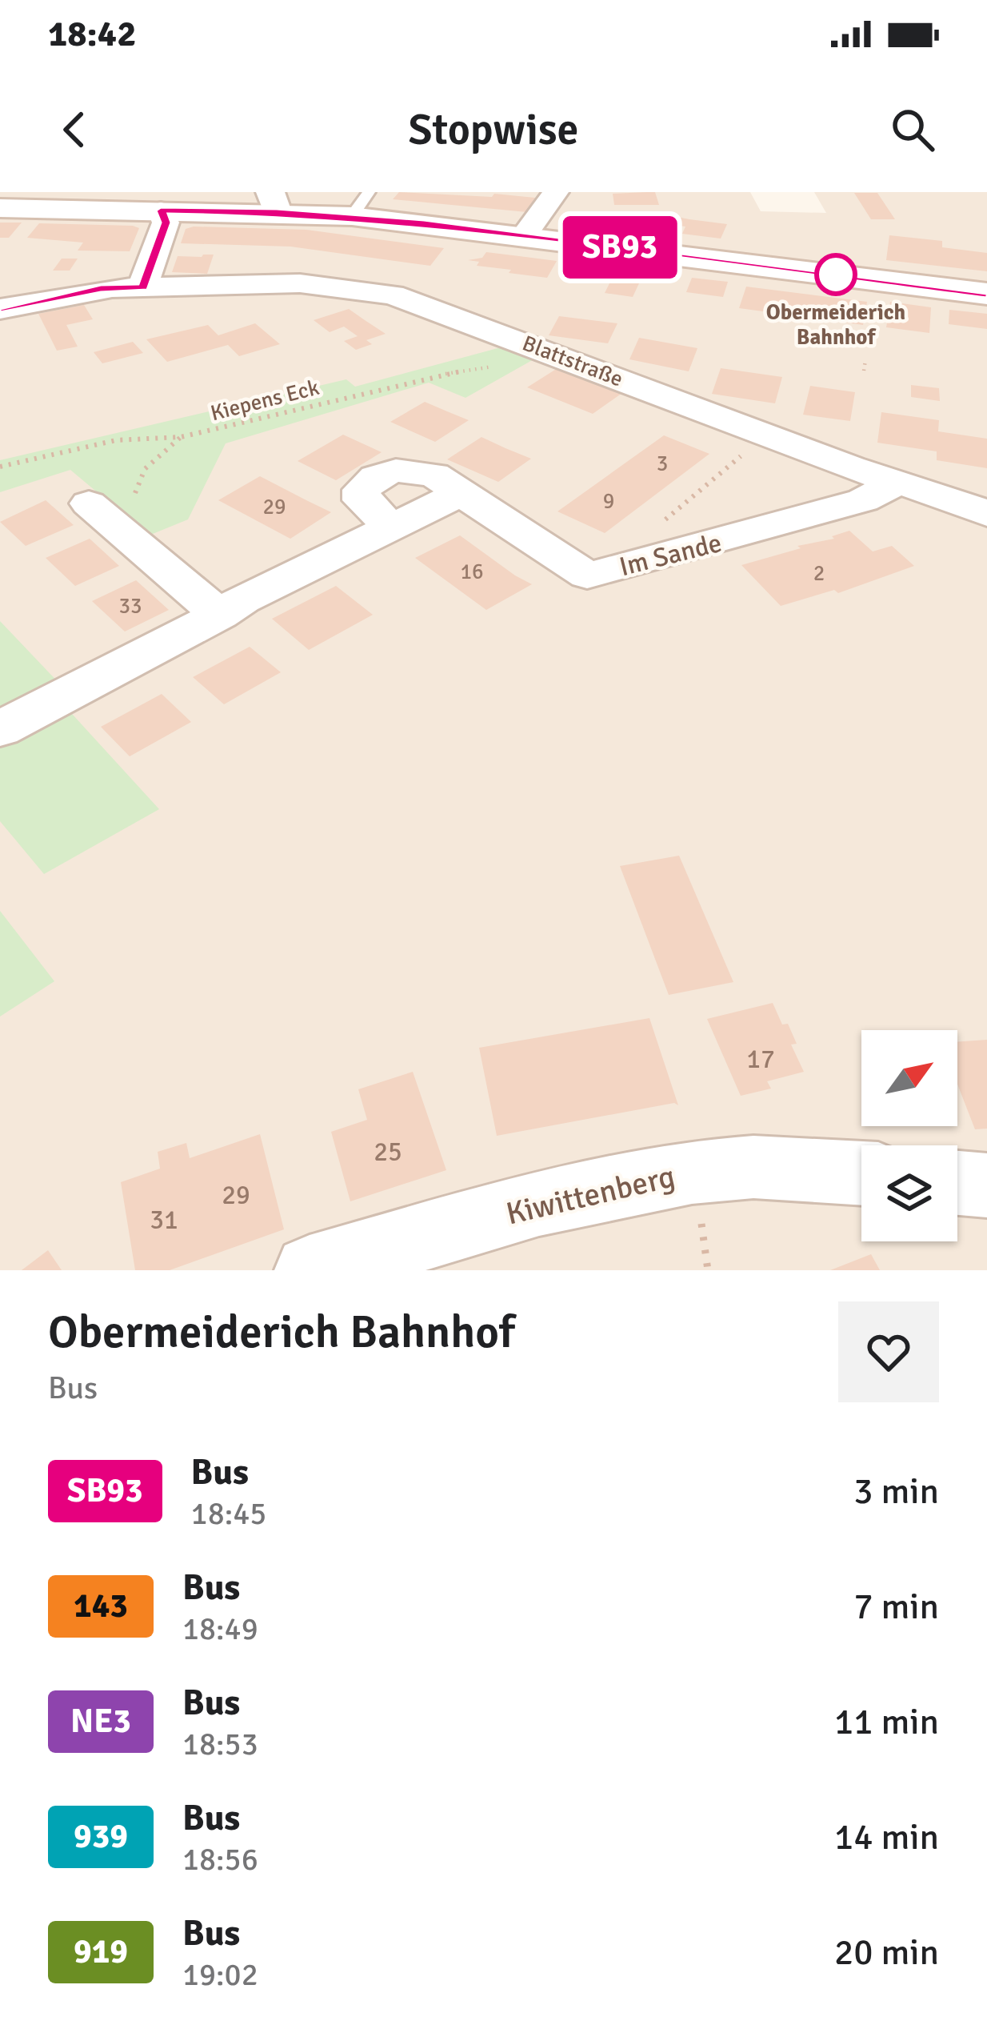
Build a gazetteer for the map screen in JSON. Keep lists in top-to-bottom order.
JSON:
{
  "streets": {
    "street": ["Blattstraße", "Im Sande", "Kiwittenberg"],
    "path": ["Kiepens Eck"]
  },
  "crossings": [
    ["Blattstraße", "Kiepens Eck"],
    ["Blattstraße", "Im Sande"]
  ],
  "places": ["Obermeiderich Bahnhof"],
  "lines": ["bus line SB93"],
  "house_numbers": [
    "3",
    "9",
    "29",
    "16",
    "2",
    "33",
    "17",
    "25",
    "29",
    "31"
  ],
  "north": "top right",
  "page": {
    "status": "18:42",
    "header": "Stopwise",
    "on_map": "SB93",
    "heading": ["Obermeiderich Bahnhof", "Bus"],
    "list": [
      {
        "mark": "SB93",
        "name": "Bus",
        "note": "18:45",
        "value": "3 min"
      },
      {
        "mark": "143",
        "name": "Bus",
        "note": "18:49",
        "value": "7 min"
      },
      {
        "mark": "NE3",
        "name": "Bus",
        "note": "18:53",
        "value": "11 min"
      },
      {
        "mark": "939",
        "name": "Bus",
        "note": "18:56",
        "value": "14 min"
      },
      {
        "mark": "919",
        "name": "Bus",
        "note": "19:02",
        "value": "20 min"
      }
    ]
  }
}
